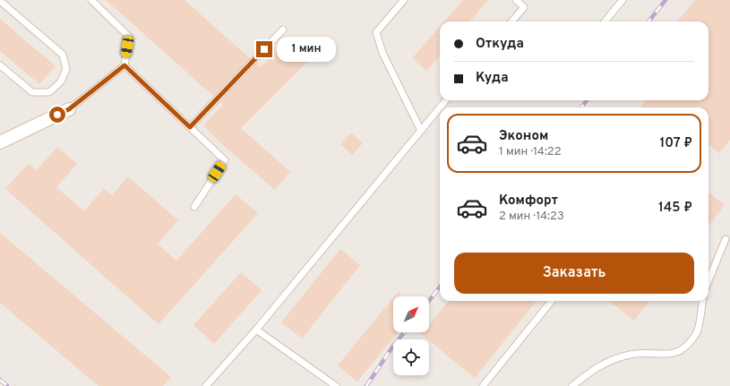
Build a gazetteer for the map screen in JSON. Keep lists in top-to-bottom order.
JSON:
{
  "north": "top right",
  "page": {
    "banner": ["Откуда", "Куда"],
    "bubble": "1 мин",
    "list": [
      {
        "name": "Эконом",
        "note": "1 мин · 14:22",
        "value": "107 ₽"
      },
      {
        "name": "Комфорт",
        "note": "2 мин · 14:23",
        "value": "145 ₽"
      }
    ],
    "buttons": "Заказать"
  }
}
